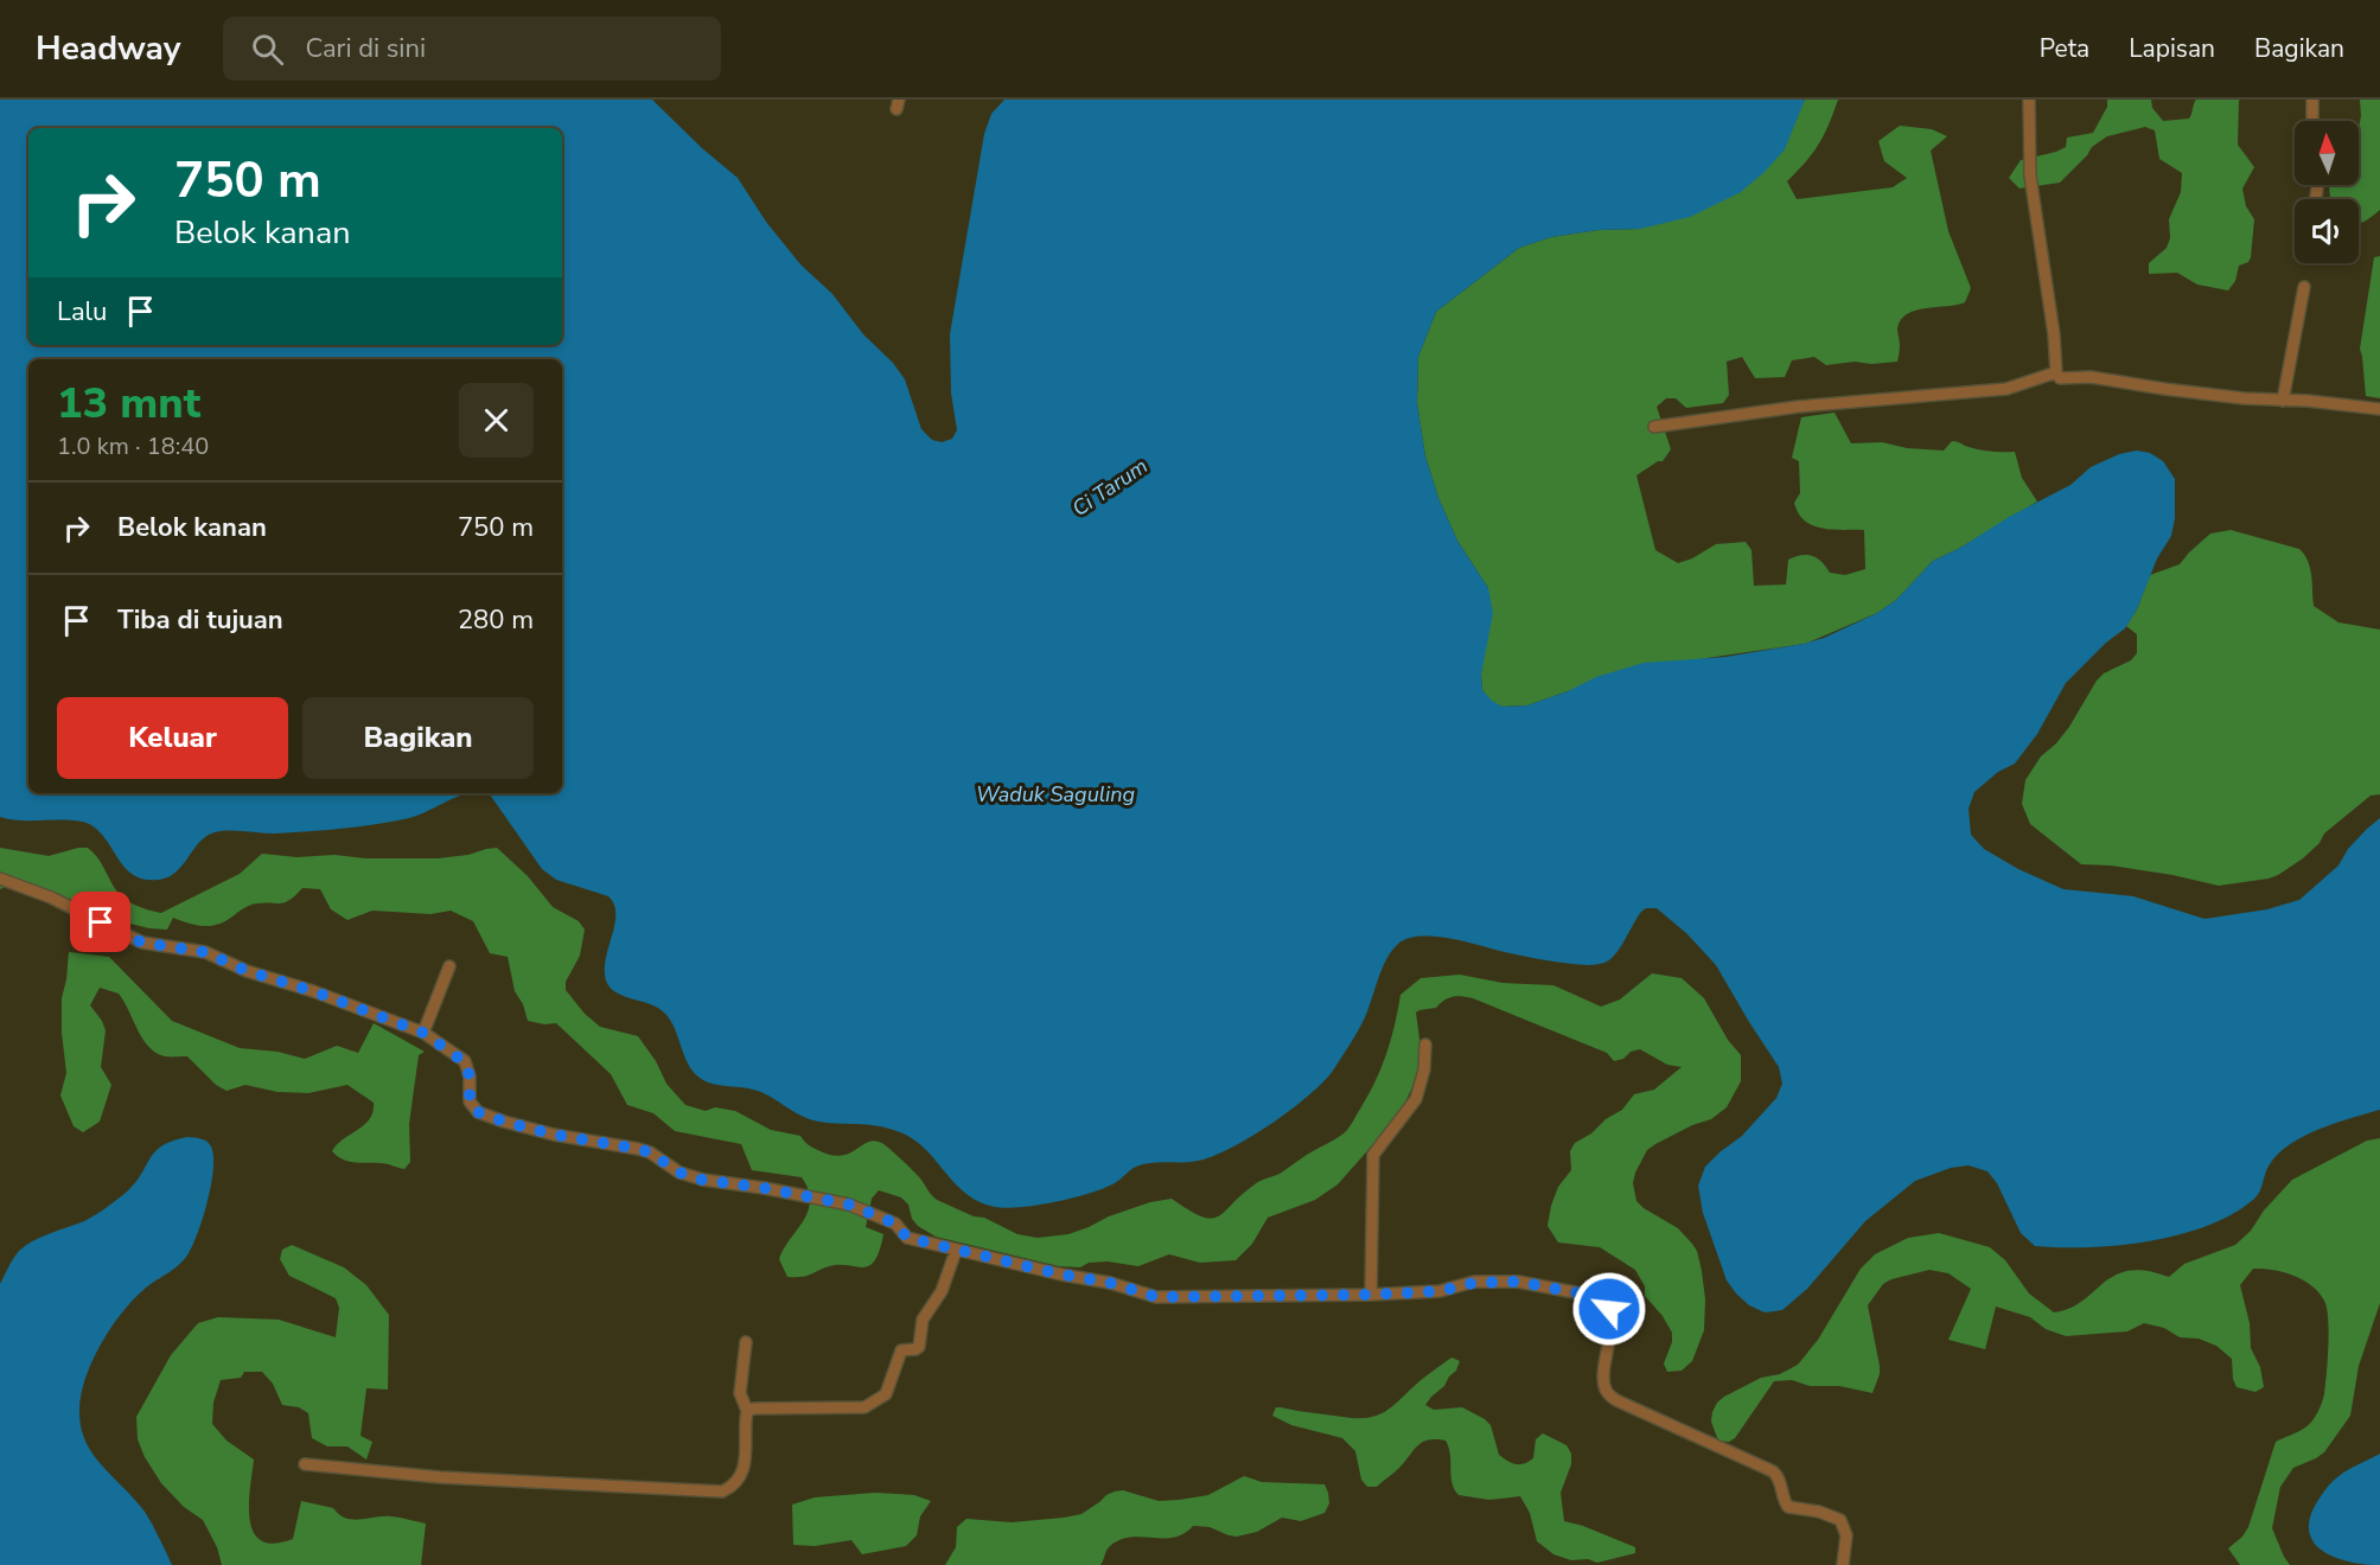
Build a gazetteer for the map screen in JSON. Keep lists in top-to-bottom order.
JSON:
{
  "water": ["Ci Tarum", "Waduk Saguling"],
  "north": "top",
  "page": {
    "header": "Headway",
    "search": "Cari di sini",
    "nav": ["Peta", "Lapisan", "Bagikan"],
    "turn": ["750 m", "Belok kanan"],
    "then": "Lalu",
    "heading": ["13 mnt", "1.0 km · 18:40"],
    "list": [
      {
        "name": "Belok kanan",
        "value": "750 m"
      },
      {
        "name": "Tiba di tujuan",
        "value": "280 m"
      }
    ],
    "buttons": ["Keluar", "Bagikan"]
  }
}
